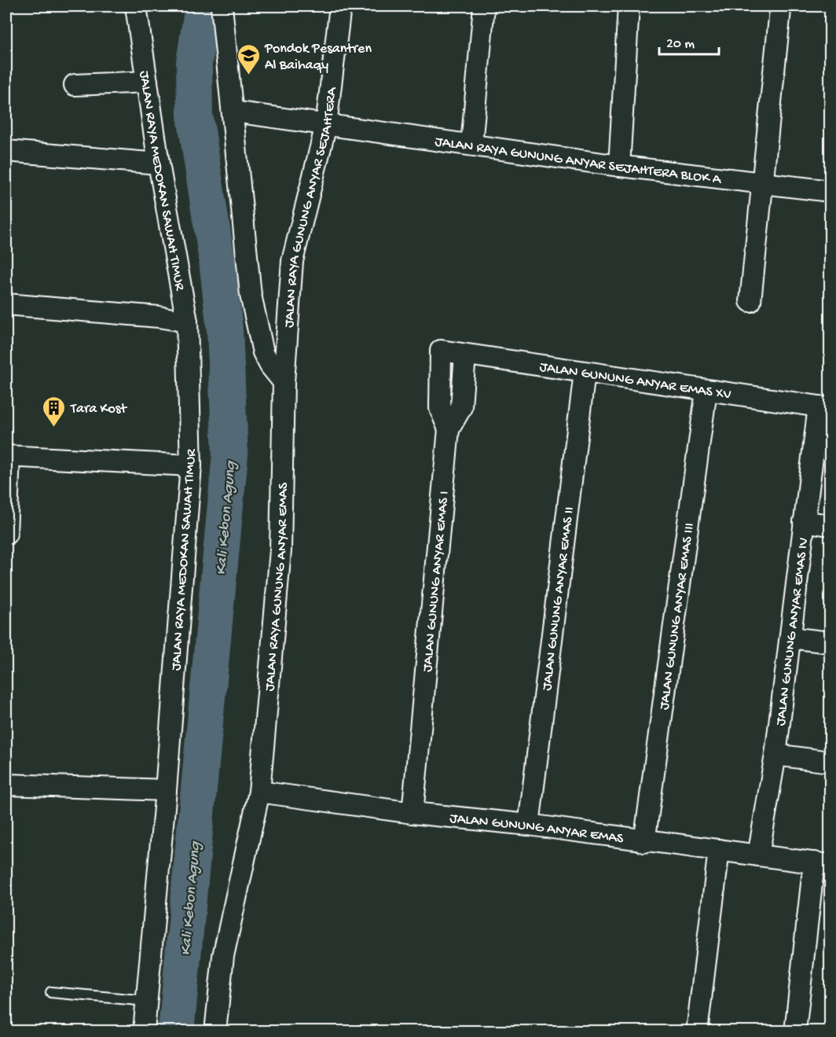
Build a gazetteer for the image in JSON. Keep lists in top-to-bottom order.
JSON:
{
  "streets": {
    "street": [
      "JALAN RAYA GUNUNG ANYAR SEJAHTERA BLOK A",
      "JALAN RAYA MEDOKAN SAWAH TIMUR",
      "JALAN RAYA GUNUNG ANYAR SEJAHTERA",
      "JALAN GUNUNG ANYAR EMAS XV",
      "JALAN GUNUNG ANYAR EMAS I",
      "JALAN RAYA GUNUNG ANYAR EMAS",
      "JALAN GUNUNG ANYAR EMAS II",
      "JALAN GUNUNG ANYAR EMAS III",
      "JALAN GUNUNG ANYAR EMAS IV",
      "JALAN GUNUNG ANYAR EMAS"
    ]
  },
  "crossings": [
    ["JALAN RAYA GUNUNG ANYAR SEJAHTERA BLOK A", "JALAN RAYA GUNUNG ANYAR SEJAHTERA"],
    ["JALAN RAYA GUNUNG ANYAR SEJAHTERA", "JALAN RAYA GUNUNG ANYAR EMAS"],
    ["JALAN GUNUNG ANYAR EMAS XV", "JALAN GUNUNG ANYAR EMAS I"],
    ["JALAN GUNUNG ANYAR EMAS XV", "JALAN GUNUNG ANYAR EMAS II"],
    ["JALAN GUNUNG ANYAR EMAS XV", "JALAN GUNUNG ANYAR EMAS III"],
    ["JALAN GUNUNG ANYAR EMAS XV", "JALAN GUNUNG ANYAR EMAS IV"],
    ["JALAN GUNUNG ANYAR EMAS I", "JALAN GUNUNG ANYAR EMAS"],
    ["JALAN RAYA GUNUNG ANYAR EMAS", "JALAN GUNUNG ANYAR EMAS"],
    ["JALAN GUNUNG ANYAR EMAS II", "JALAN GUNUNG ANYAR EMAS"],
    ["JALAN GUNUNG ANYAR EMAS III", "JALAN GUNUNG ANYAR EMAS"],
    ["JALAN GUNUNG ANYAR EMAS IV", "JALAN GUNUNG ANYAR EMAS"]
  ],
  "water": ["Kali Kebon Agung"],
  "places": {
    "school or university": ["Pondok Pesantren Al Baihaqy"],
    "building": ["Tara Kost"]
  },
  "scale_bar": "20 m"
}
